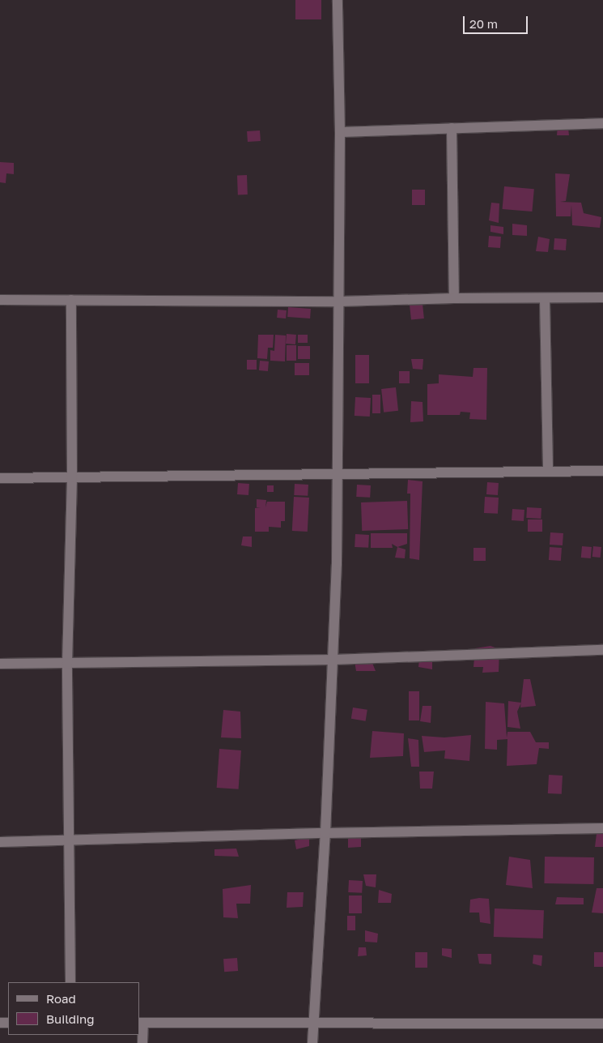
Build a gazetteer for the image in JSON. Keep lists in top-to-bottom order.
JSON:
{
  "legend": ["Road", "Building"],
  "scale_bar": "20 m"
}
